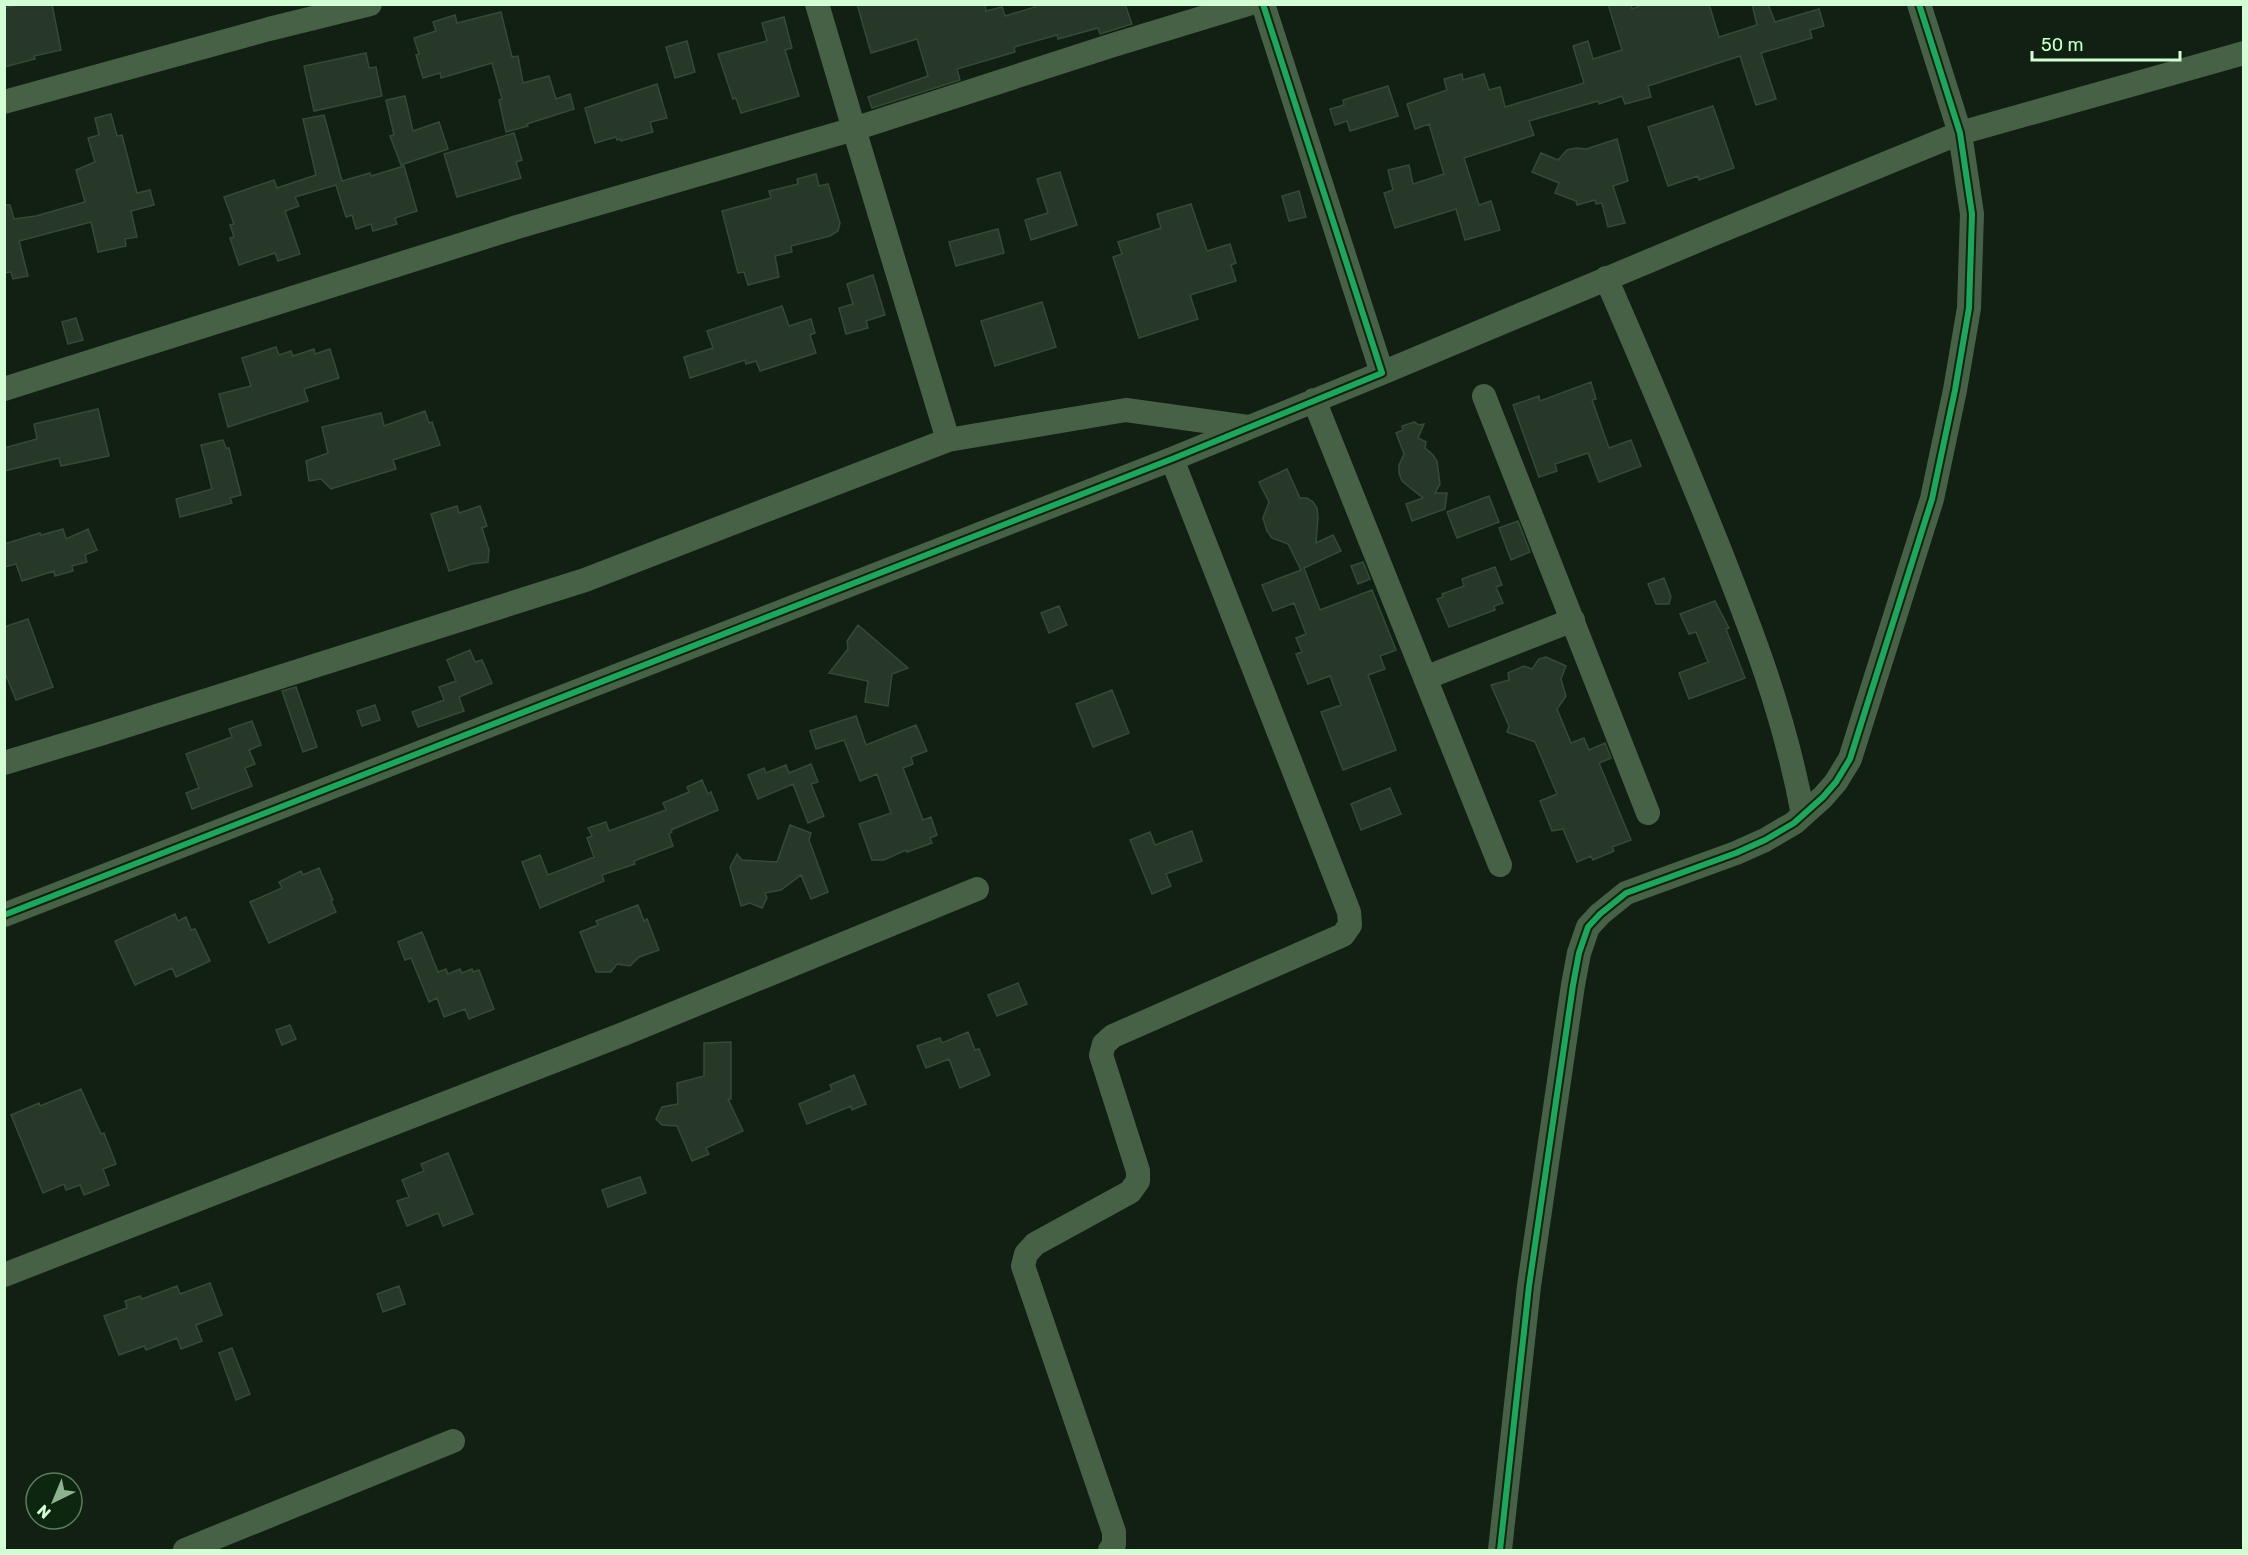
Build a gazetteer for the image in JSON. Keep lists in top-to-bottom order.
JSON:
{
  "scale_bar": "50 m",
  "north": "bottom left"
}
